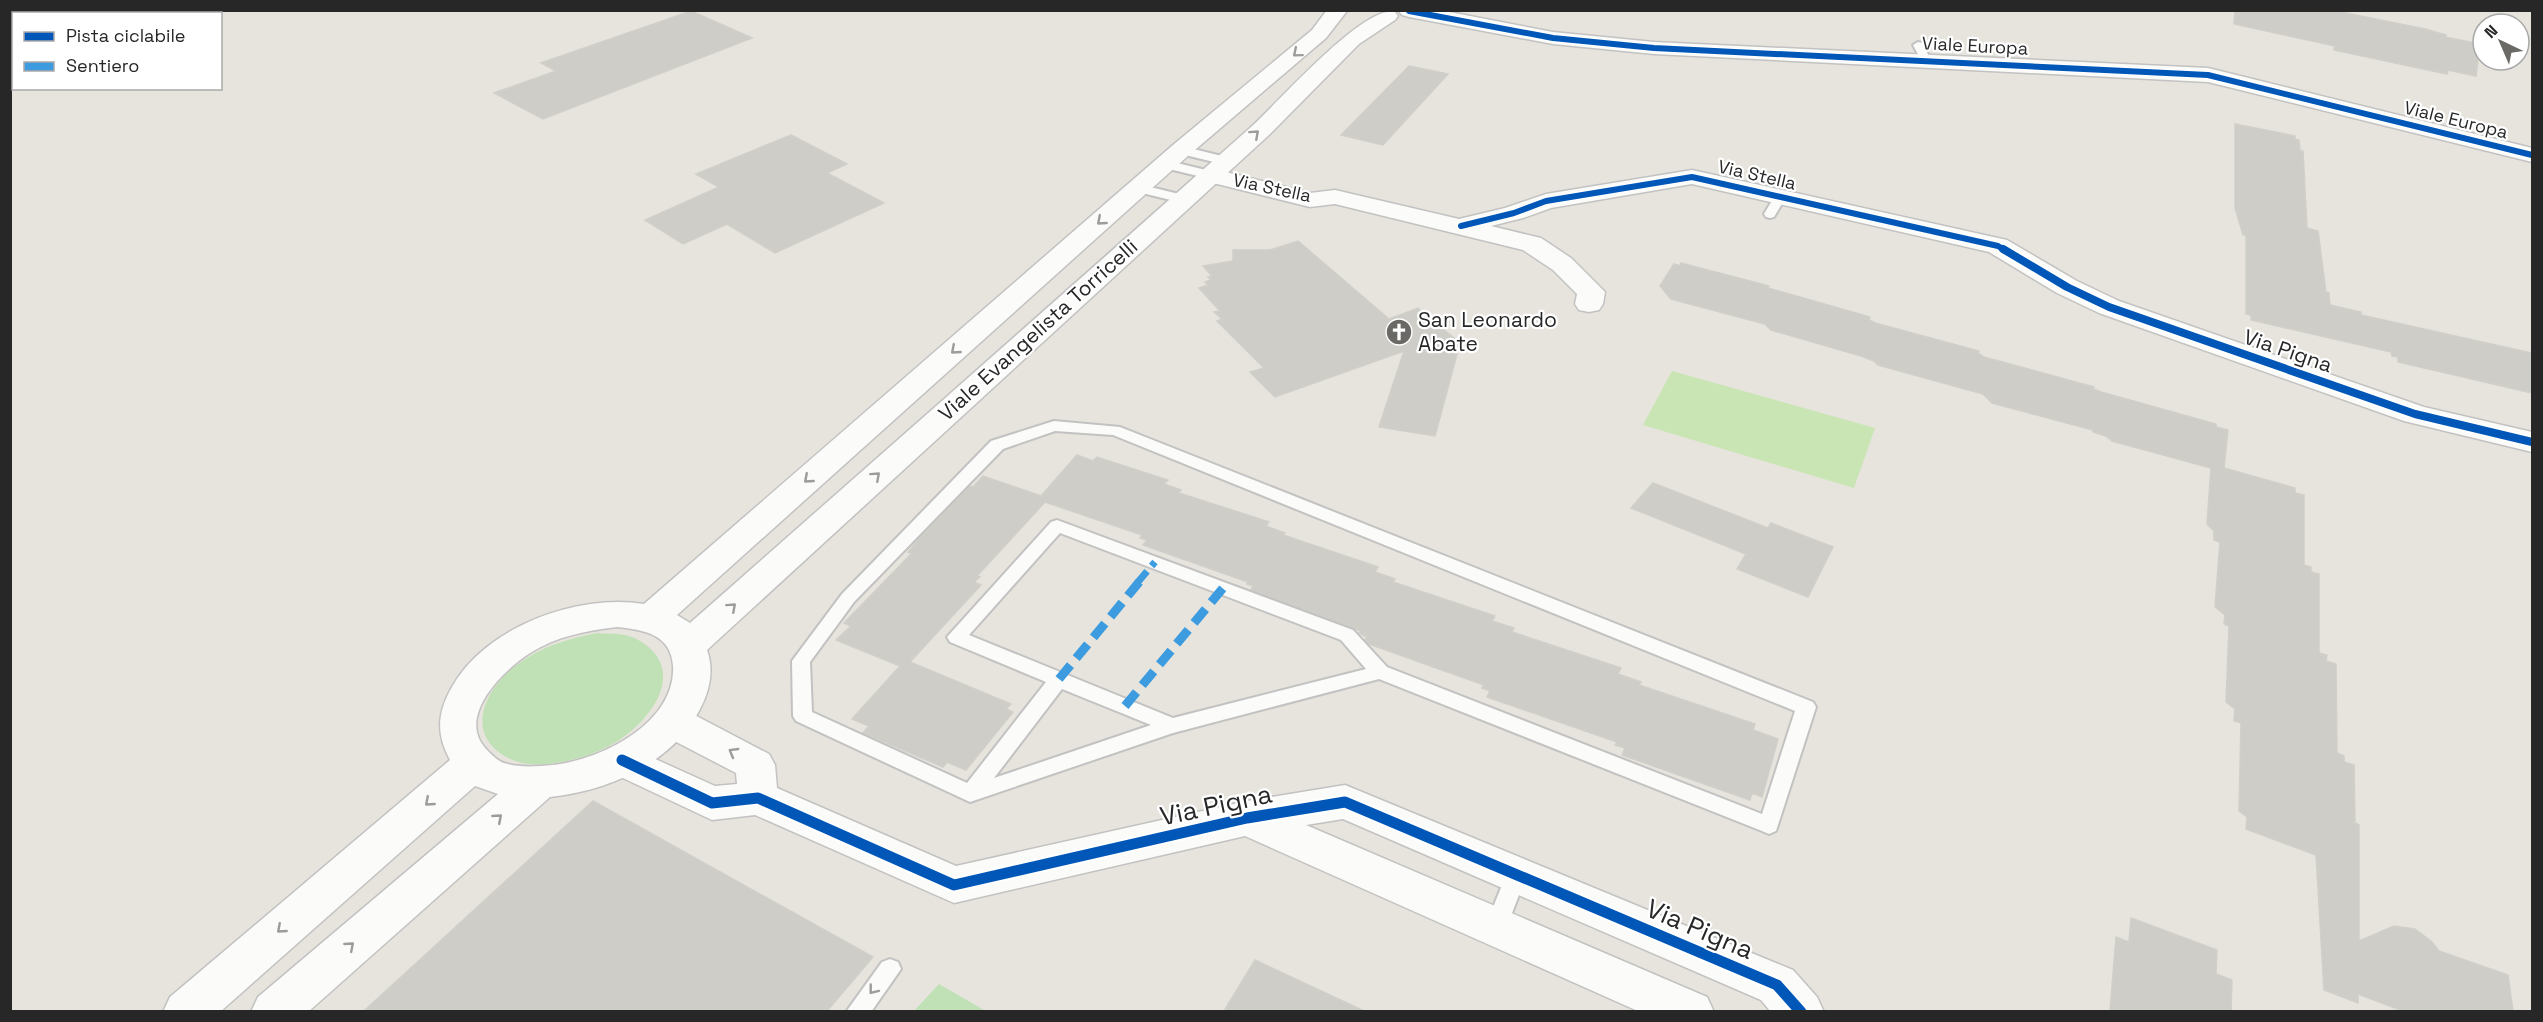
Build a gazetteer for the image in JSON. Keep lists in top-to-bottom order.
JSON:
{
  "streets": {
    "street": [
      "Viale Europa",
      "Via Stella",
      "Viale Evangelista Torricelli",
      "Via Pigna"
    ]
  },
  "crossings": [
    ["Viale Europa", "Viale Evangelista Torricelli"],
    ["Via Stella", "Viale Evangelista Torricelli"],
    ["Via Stella", "Via Pigna"]
  ],
  "places": {
    "church": ["San Leonardo Abate"]
  },
  "legend": ["Pista ciclabile", "Sentiero"],
  "north": "top left"
}
